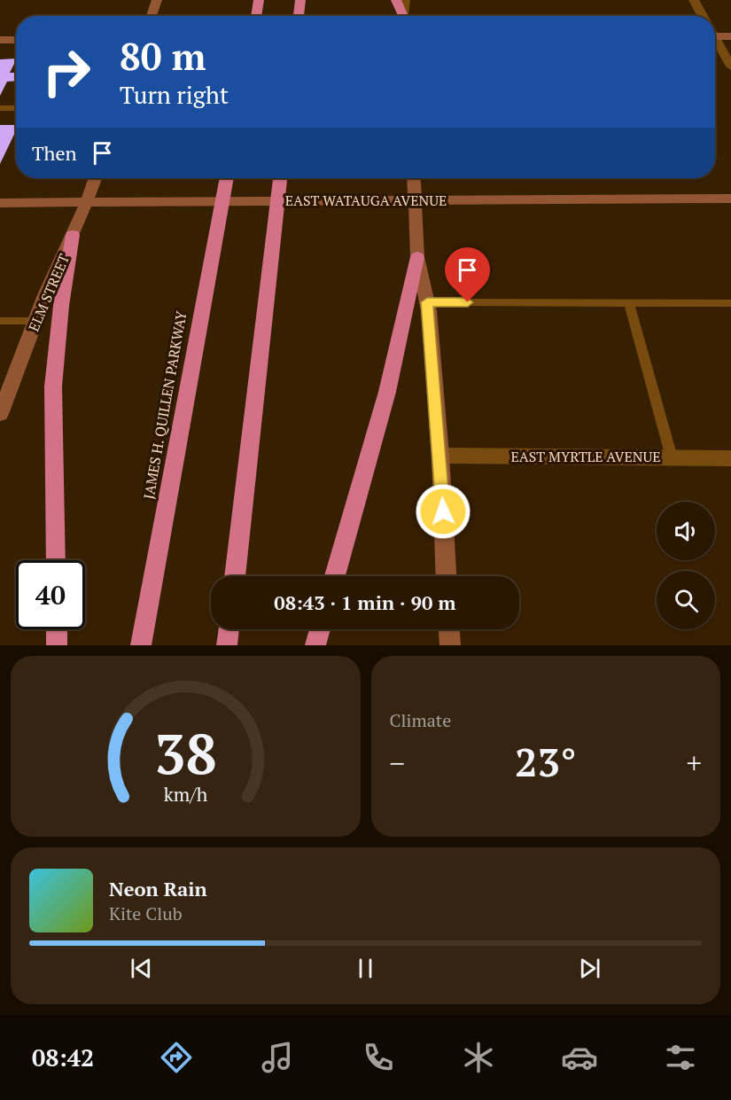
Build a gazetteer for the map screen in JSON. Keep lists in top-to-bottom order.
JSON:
{
  "streets": {
    "highway": ["JAMES H. QUILLEN PARKWAY"],
    "main road": ["EAST WATAUGA AVENUE", "ELM STREET"],
    "street": ["EAST MYRTLE AVENUE"]
  },
  "crossings": [
    ["EAST WATAUGA AVENUE", "ELM STREET"]
  ],
  "page": {
    "turn": ["80 m", "Turn right"],
    "then": "Then",
    "limit": "40",
    "trip": "08:43 · 1 min · 90 m",
    "tile": "Climate",
    "heat": ["−", "23°", "+"],
    "song": ["Neon Rain", "Kite Club"],
    "tabs": "08:42",
    "gauge": ["38", "km/h"]
  }
}
